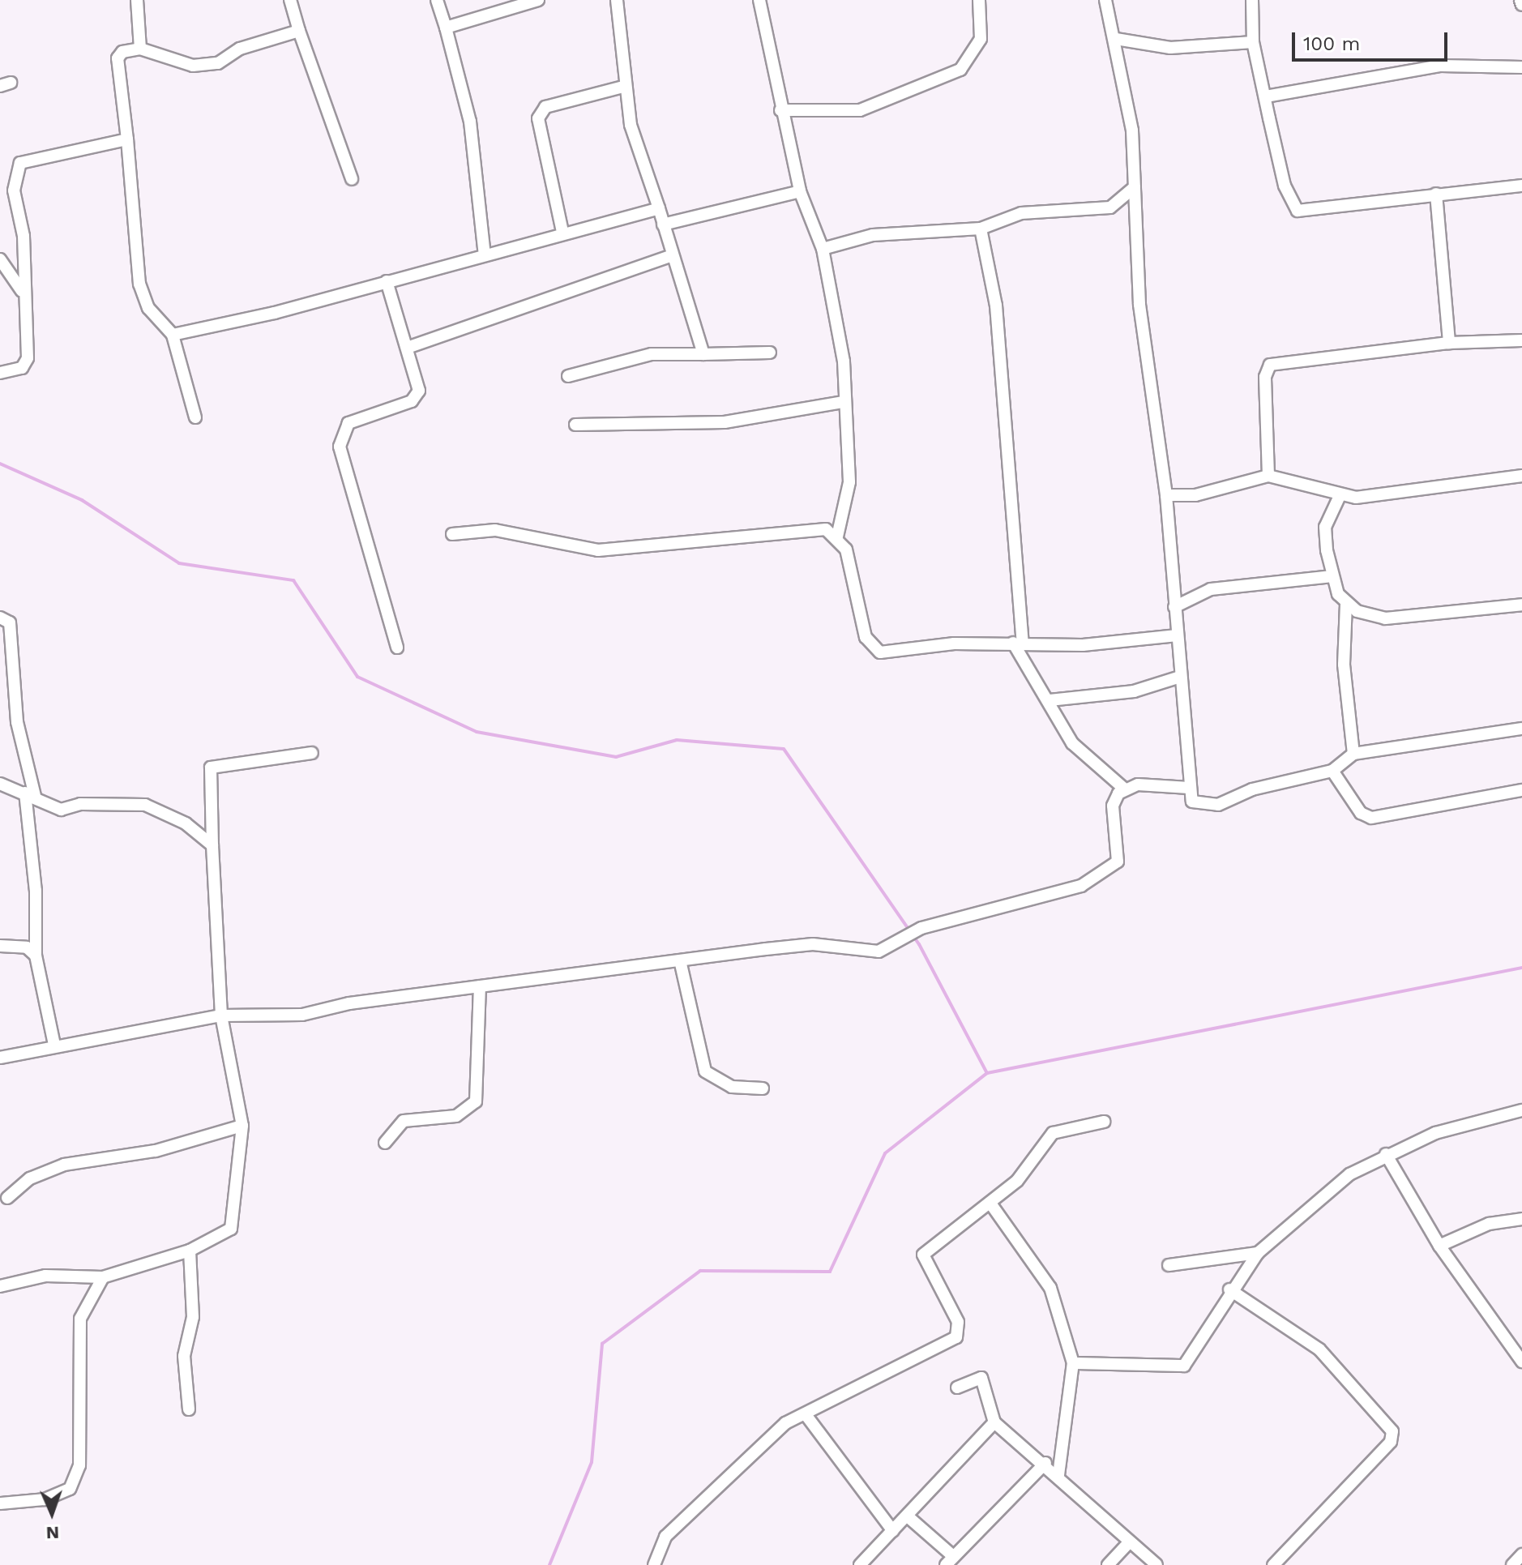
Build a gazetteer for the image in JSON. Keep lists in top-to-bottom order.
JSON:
{
  "scale_bar": "100 m",
  "north": "bottom"
}
